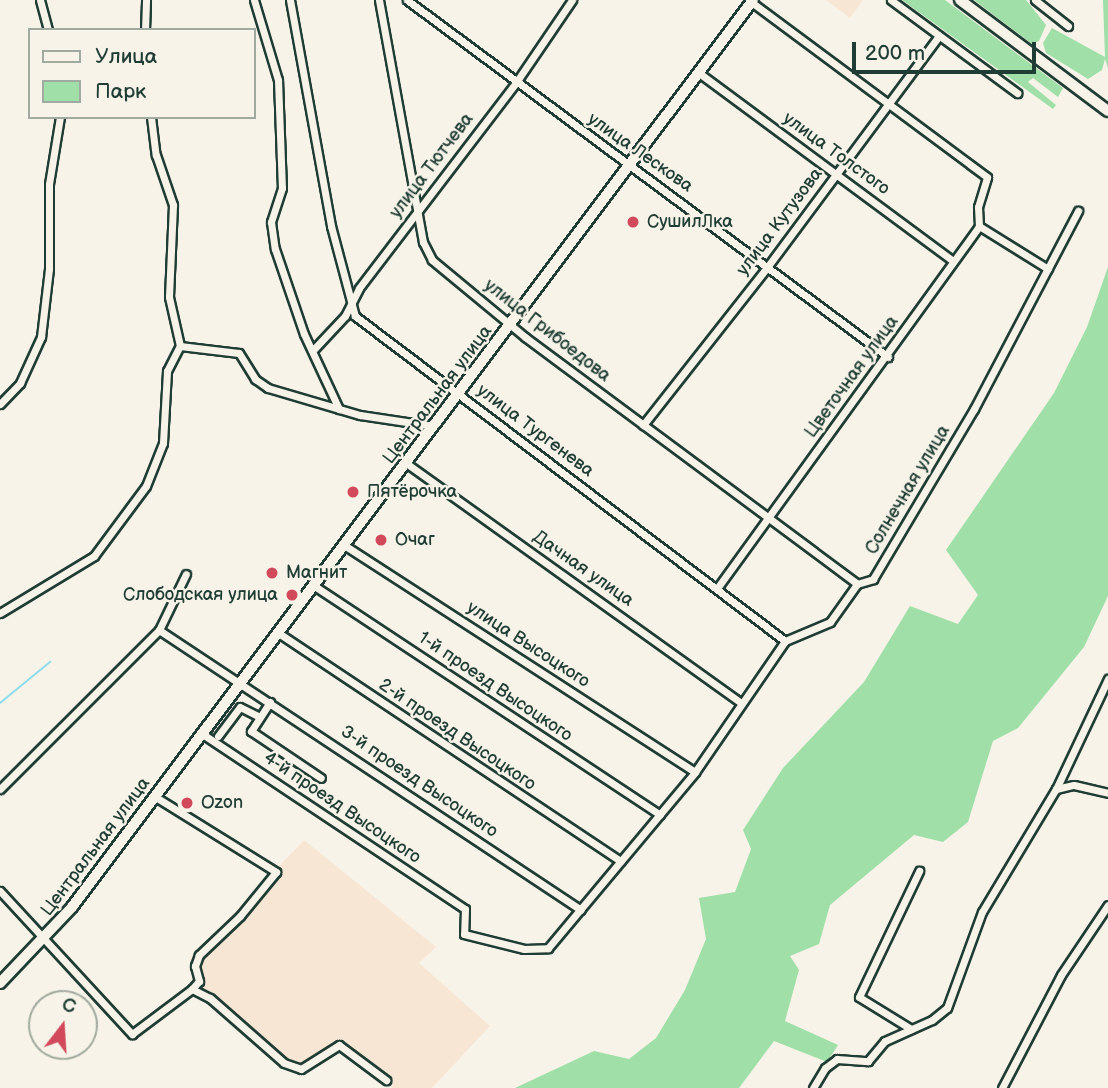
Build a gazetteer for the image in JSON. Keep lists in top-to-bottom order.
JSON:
{
  "streets": {
    "street": [
      "улица Лескова",
      "улица Толстого",
      "улица Тютчева",
      "улица Кутузова",
      "улица Грибоедова",
      "Цветочная улица",
      "Центральная улица",
      "улица Тургенева",
      "Солнечная улица",
      "Дачная улица",
      "улица Высоцкого",
      "1-й проезд Высоцкого",
      "2-й проезд Высоцкого",
      "3-й проезд Высоцкого",
      "4-й проезд Высоцкого"
    ]
  },
  "crossings": [
    ["улица Лескова", "улица Тютчева"],
    ["улица Лескова", "улица Кутузова"],
    ["улица Лескова", "Цветочная улица"],
    ["улица Лескова", "Центральная улица"],
    ["улица Толстого", "улица Кутузова"],
    ["улица Толстого", "Цветочная улица"],
    ["улица Толстого", "Центральная улица"],
    ["улица Тютчева", "улица Грибоедова"],
    ["улица Тютчева", "улица Тургенева"],
    ["улица Кутузова", "улица Грибоедова"],
    ["улица Грибоедова", "Цветочная улица"],
    ["улица Грибоедова", "Центральная улица"],
    ["улица Грибоедова", "Солнечная улица"],
    ["Цветочная улица", "улица Тургенева"],
    ["Центральная улица", "улица Тургенева"],
    ["Центральная улица", "Дачная улица"],
    ["Центральная улица", "улица Высоцкого"],
    ["Центральная улица", "1-й проезд Высоцкого"],
    ["Центральная улица", "2-й проезд Высоцкого"],
    ["Центральная улица", "3-й проезд Высоцкого"],
    ["Центральная улица", "4-й проезд Высоцкого"],
    ["улица Тургенева", "Солнечная улица"],
    ["3-й проезд Высоцкого", "4-й проезд Высоцкого"]
  ],
  "places": [
    "СушилЛка",
    "Пятёрочка",
    "Очаг",
    "Магнит",
    "Слободская улица",
    "Ozon"
  ],
  "legend": ["Улица", "Парк"],
  "scale_bar": "200 m",
  "north": "top"
}
